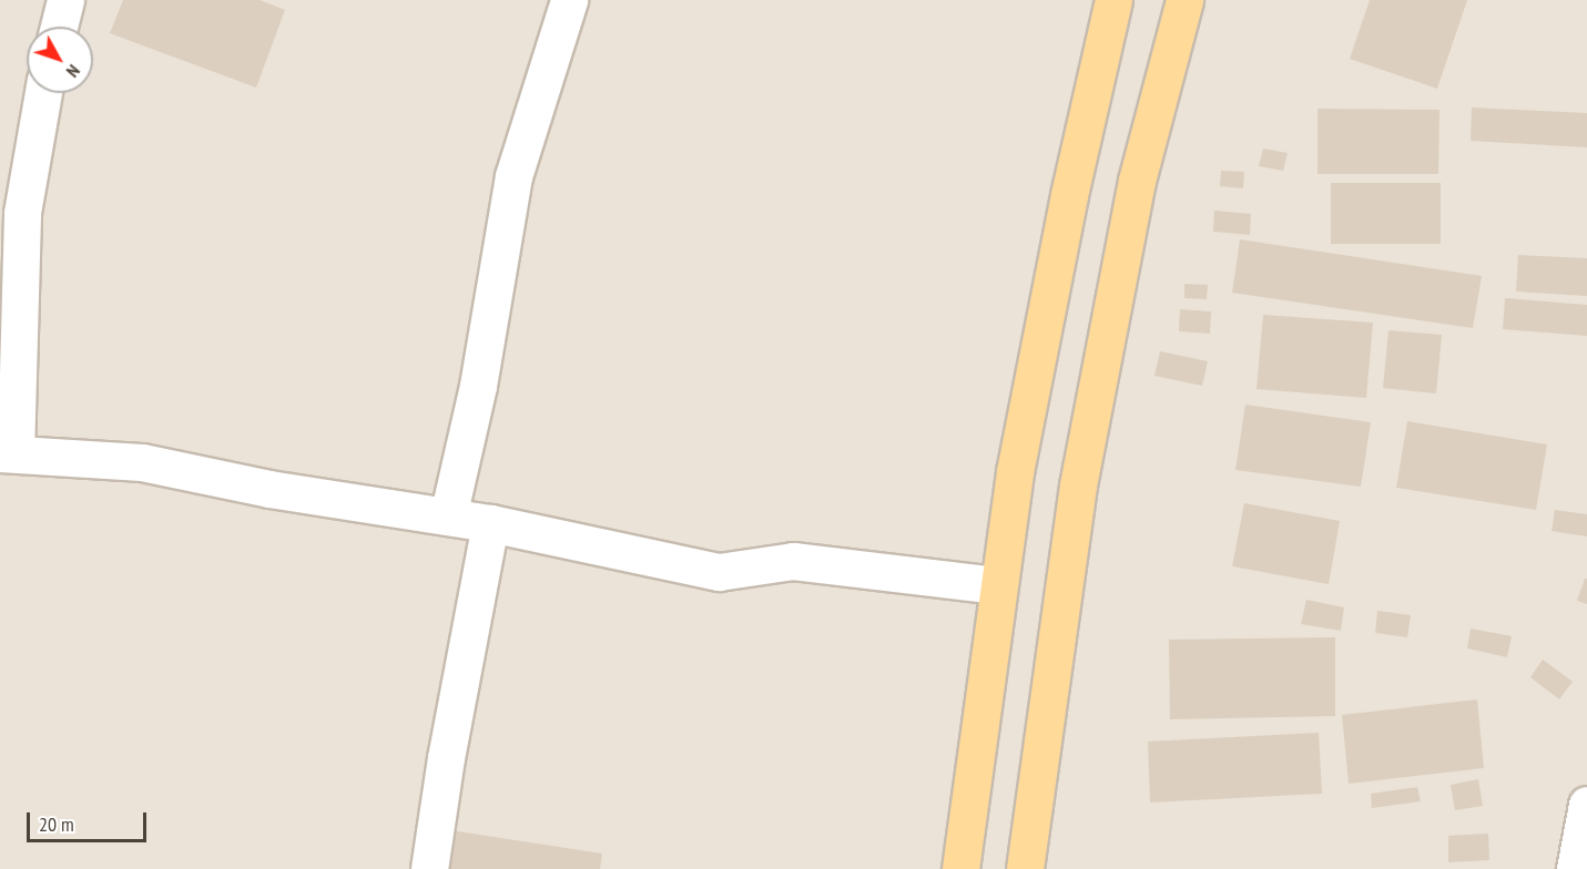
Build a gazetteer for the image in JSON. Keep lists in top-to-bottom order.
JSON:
{
  "scale_bar": "20 m",
  "north": "bottom right"
}
